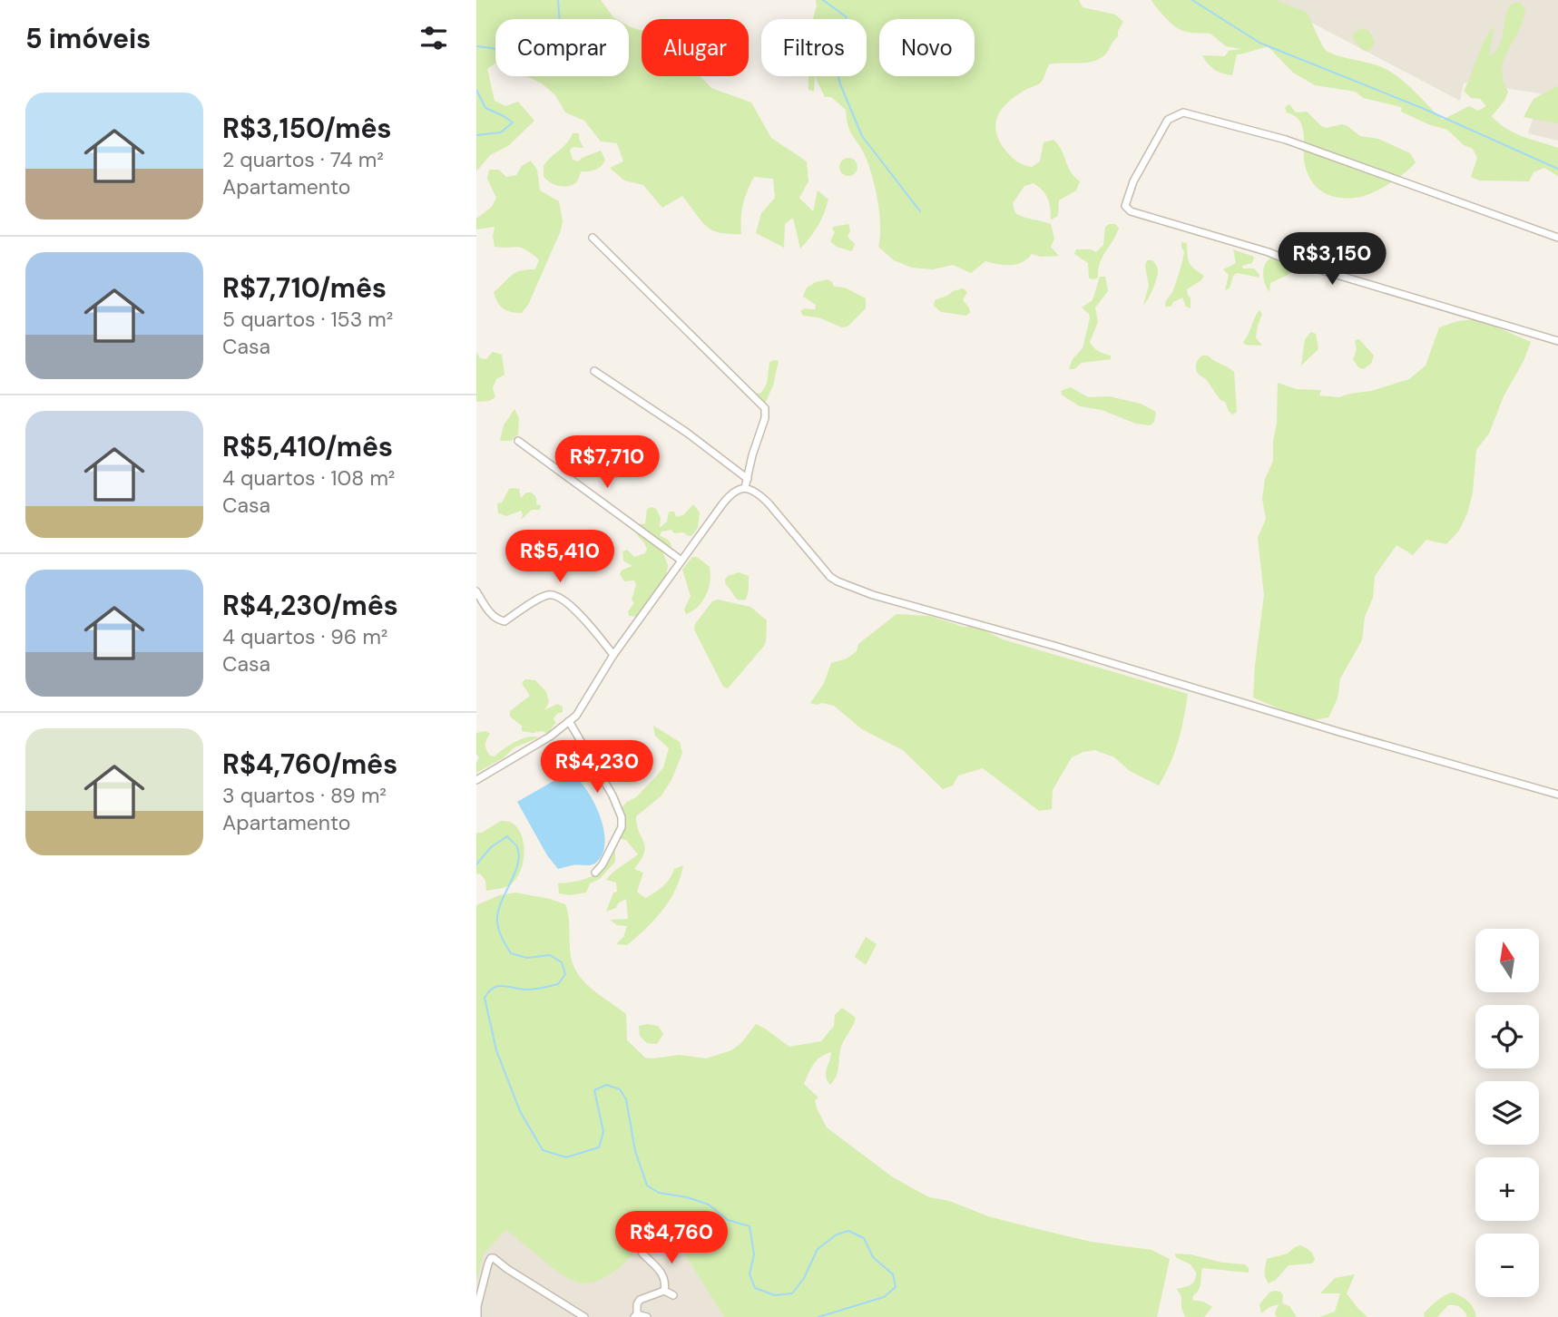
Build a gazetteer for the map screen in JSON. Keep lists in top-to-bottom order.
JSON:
{
  "north": "top",
  "page": {
    "heading": "5 imóveis",
    "chip": [
      "Comprar",
      "Alugar",
      "Filtros",
      "Novo"
    ],
    "list": [
      {
        "name": "R$3,150/mês",
        "note": "2 quartos · 74 m² · Apartamento"
      },
      {
        "name": "R$7,710/mês",
        "note": "5 quartos · 153 m² · Casa"
      },
      {
        "name": "R$5,410/mês",
        "note": "4 quartos · 108 m² · Casa"
      },
      {
        "name": "R$4,230/mês",
        "note": "4 quartos · 96 m² · Casa"
      },
      {
        "name": "R$4,760/mês",
        "note": "3 quartos · 89 m² · Apartamento"
      }
    ],
    "price": [
      "R$3,150",
      "R$7,710",
      "R$5,410",
      "R$4,230",
      "R$4,760"
    ],
    "map_buttons": ["+", "−"]
  }
}
